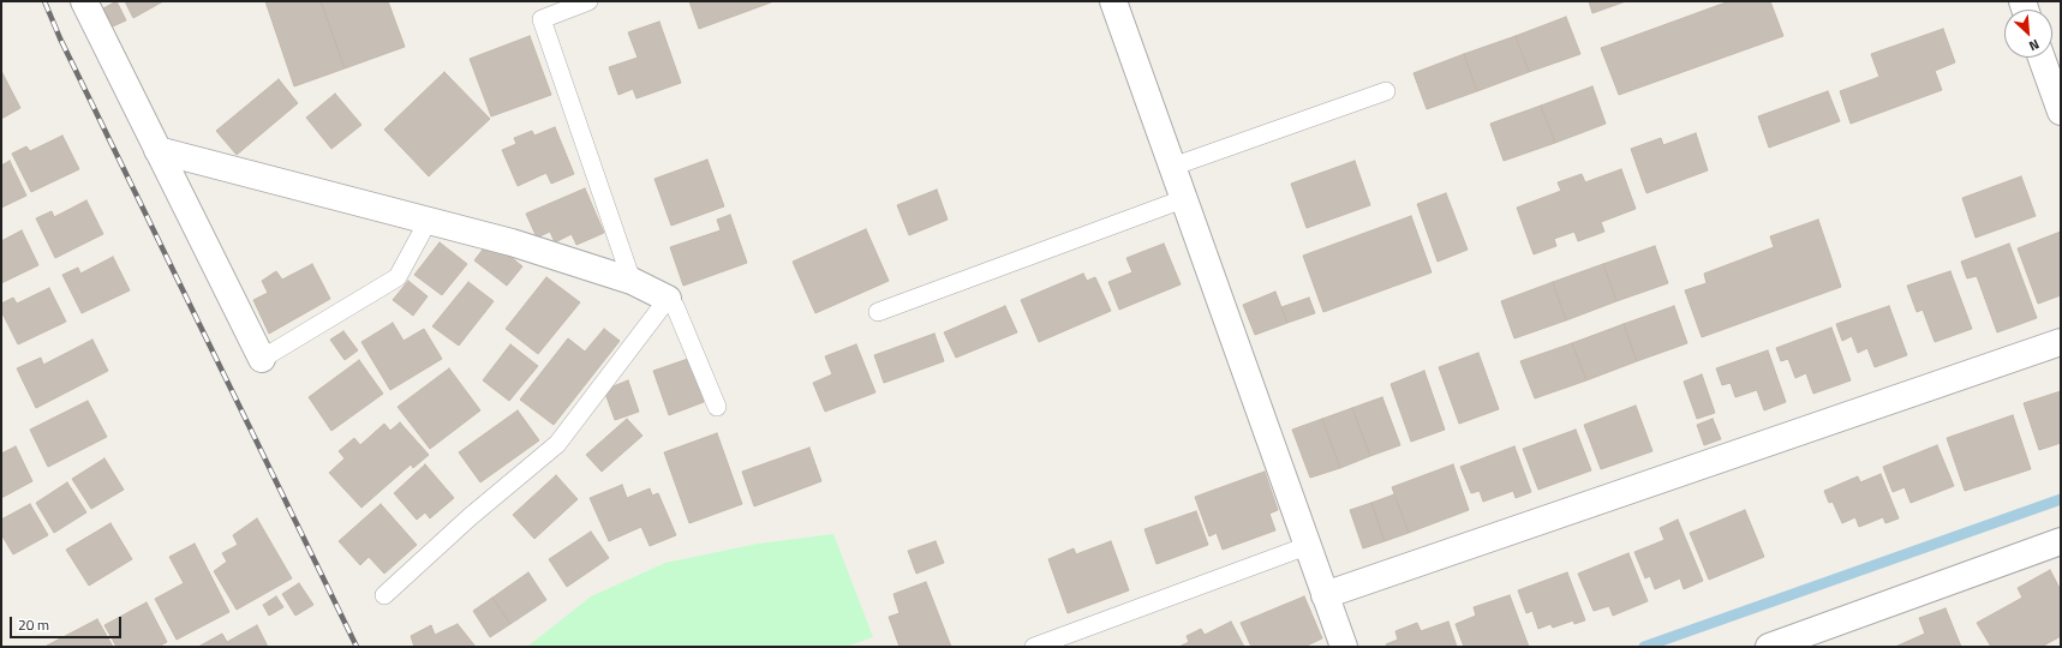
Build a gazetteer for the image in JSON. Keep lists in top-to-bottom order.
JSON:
{
  "scale_bar": "20 m",
  "north": "bottom right"
}
